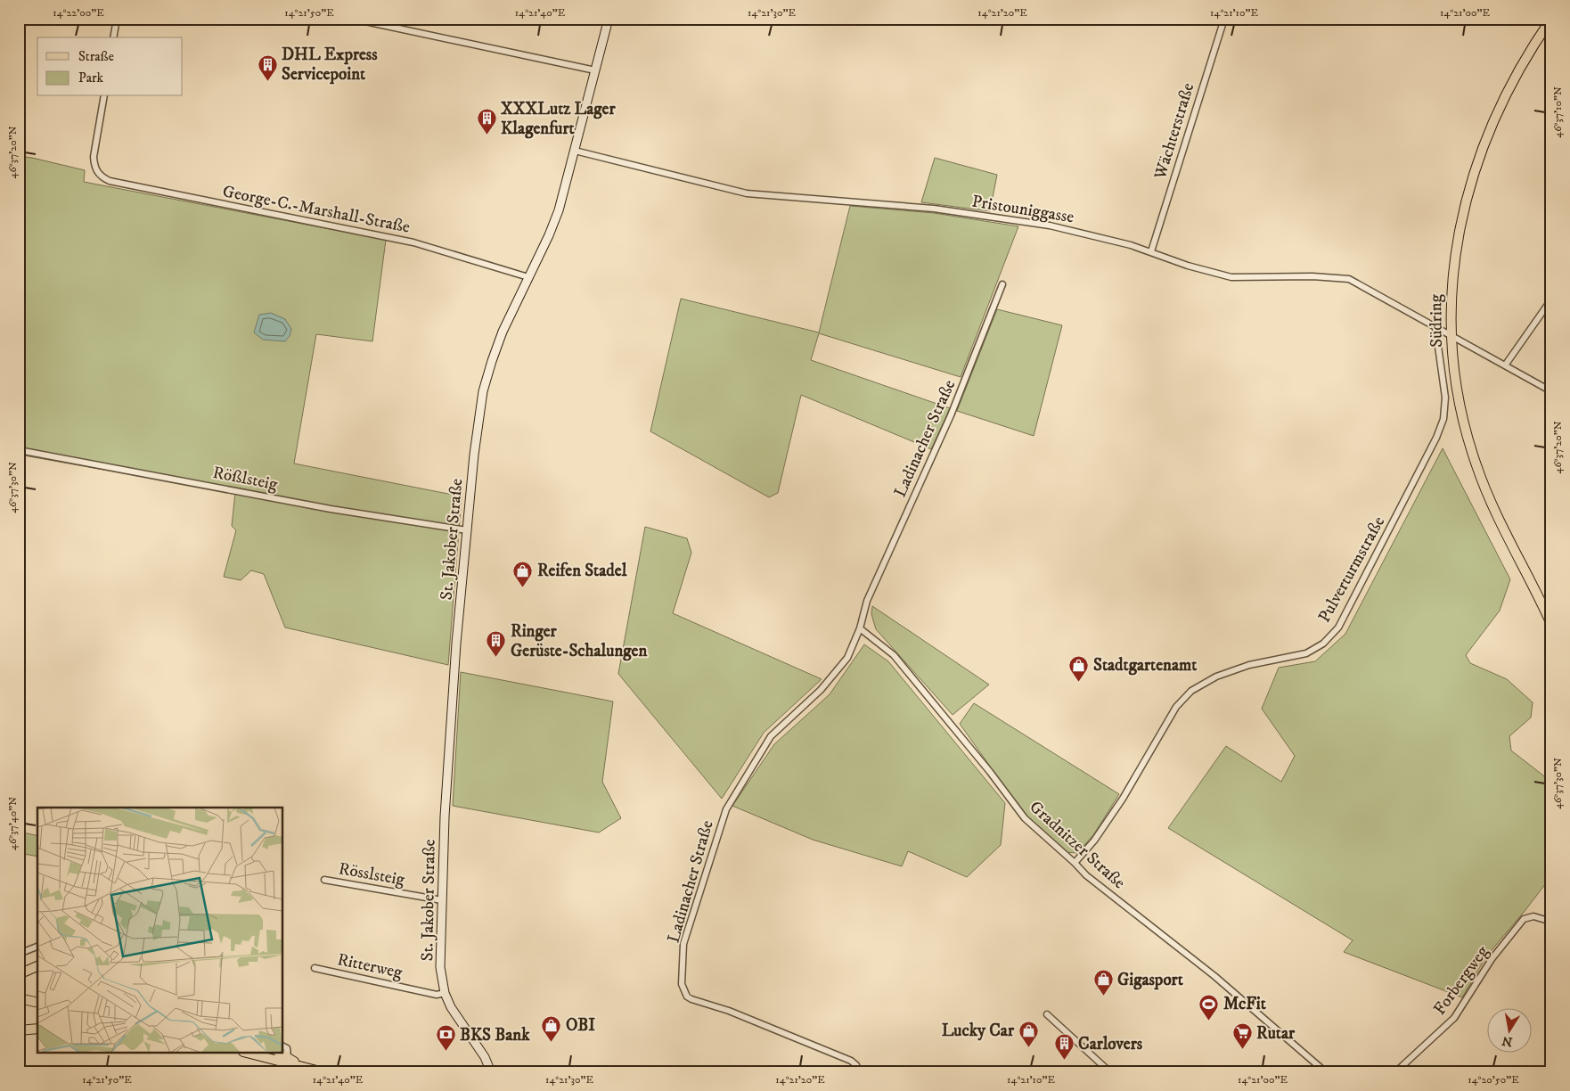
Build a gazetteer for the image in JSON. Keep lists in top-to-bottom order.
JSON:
{
  "streets": {
    "main road": ["Südring", "St. Jakober Straße"],
    "street": [
      "Wächterstraße",
      "George-C.-Marshall-Straße",
      "Pristouniggasse",
      "Ladinacher Straße",
      "Rößlsteig",
      "Pulverturmstraße",
      "Gradnitzer Straße",
      "Rösslsteig",
      "Ritterweg",
      "Forbergweg"
    ]
  },
  "crossings": [
    ["Wächterstraße", "Pristouniggasse"],
    ["George-C.-Marshall-Straße", "St. Jakober Straße"],
    ["Pristouniggasse", "Südring"],
    ["Pristouniggasse", "St. Jakober Straße"],
    ["Pristouniggasse", "Pulverturmstraße"],
    ["Ladinacher Straße", "Gradnitzer Straße"],
    ["Rößlsteig", "St. Jakober Straße"],
    ["St. Jakober Straße", "Rösslsteig"],
    ["St. Jakober Straße", "Ritterweg"],
    ["Pulverturmstraße", "Gradnitzer Straße"]
  ],
  "places": {
    "building": [
      "DHL Express Servicepoint",
      "XXXLutz Lager Klagenfurt",
      "Ringer Gerüste-Schalungen",
      "Carlovers"
    ],
    "shop": [
      "Reifen Stadel",
      "Stadtgartenamt",
      "Gigasport",
      "OBI",
      "Lucky Car"
    ],
    "sports": ["McFit"],
    "supermarket": ["Rutar"],
    "bank": ["BKS Bank"]
  },
  "legend": ["Straße", "Park"],
  "north": "bottom",
  "coordinates": [
    "14°22'00\"E",
    "14°21'50\"E",
    "14°21'40\"E",
    "14°21'30\"E",
    "14°21'20\"E",
    "14°21'10\"E",
    "14°21'00\"E",
    "46°37'10\"N",
    "46°37'20\"N",
    "46°37'30\"N",
    "46°37'40\"N",
    "14°20'50\"E"
  ]
}
